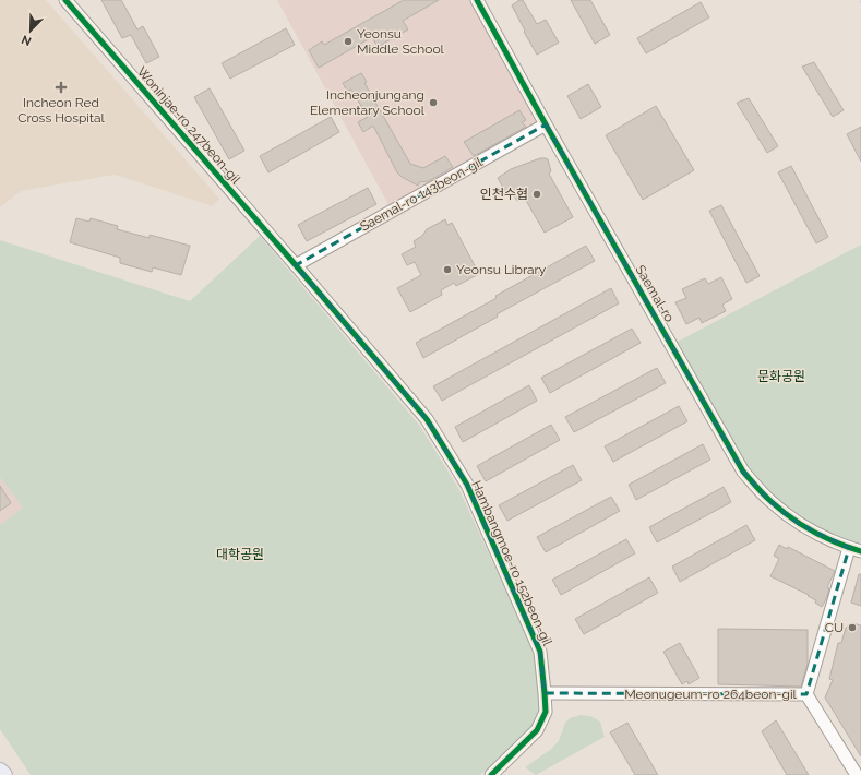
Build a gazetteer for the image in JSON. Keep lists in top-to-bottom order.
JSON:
{
  "streets": {
    "street": [
      "Woninjae-ro 247beon-gil",
      "Saemal-ro 143beon-gil",
      "Saemal-ro",
      "Hambangmoe-ro 152beon-gil",
      "Meonugeum-ro 264beon-gil"
    ]
  },
  "crossings": [
    ["Woninjae-ro 247beon-gil", "Saemal-ro 143beon-gil"],
    ["Woninjae-ro 247beon-gil", "Hambangmoe-ro 152beon-gil"],
    ["Saemal-ro 143beon-gil", "Saemal-ro"],
    ["Saemal-ro 143beon-gil", "Hambangmoe-ro 152beon-gil"],
    ["Hambangmoe-ro 152beon-gil", "Meonugeum-ro 264beon-gil"]
  ],
  "parks": ["문화공원", "대학공원"],
  "places": {
    "other": [
      "Yeonsu Middle School",
      "Incheonjungang Elementary School",
      "인천수협",
      "Yeonsu Library",
      "CU"
    ],
    "health": ["Incheon Red Cross Hospital"]
  },
  "north": "bottom left"
}
